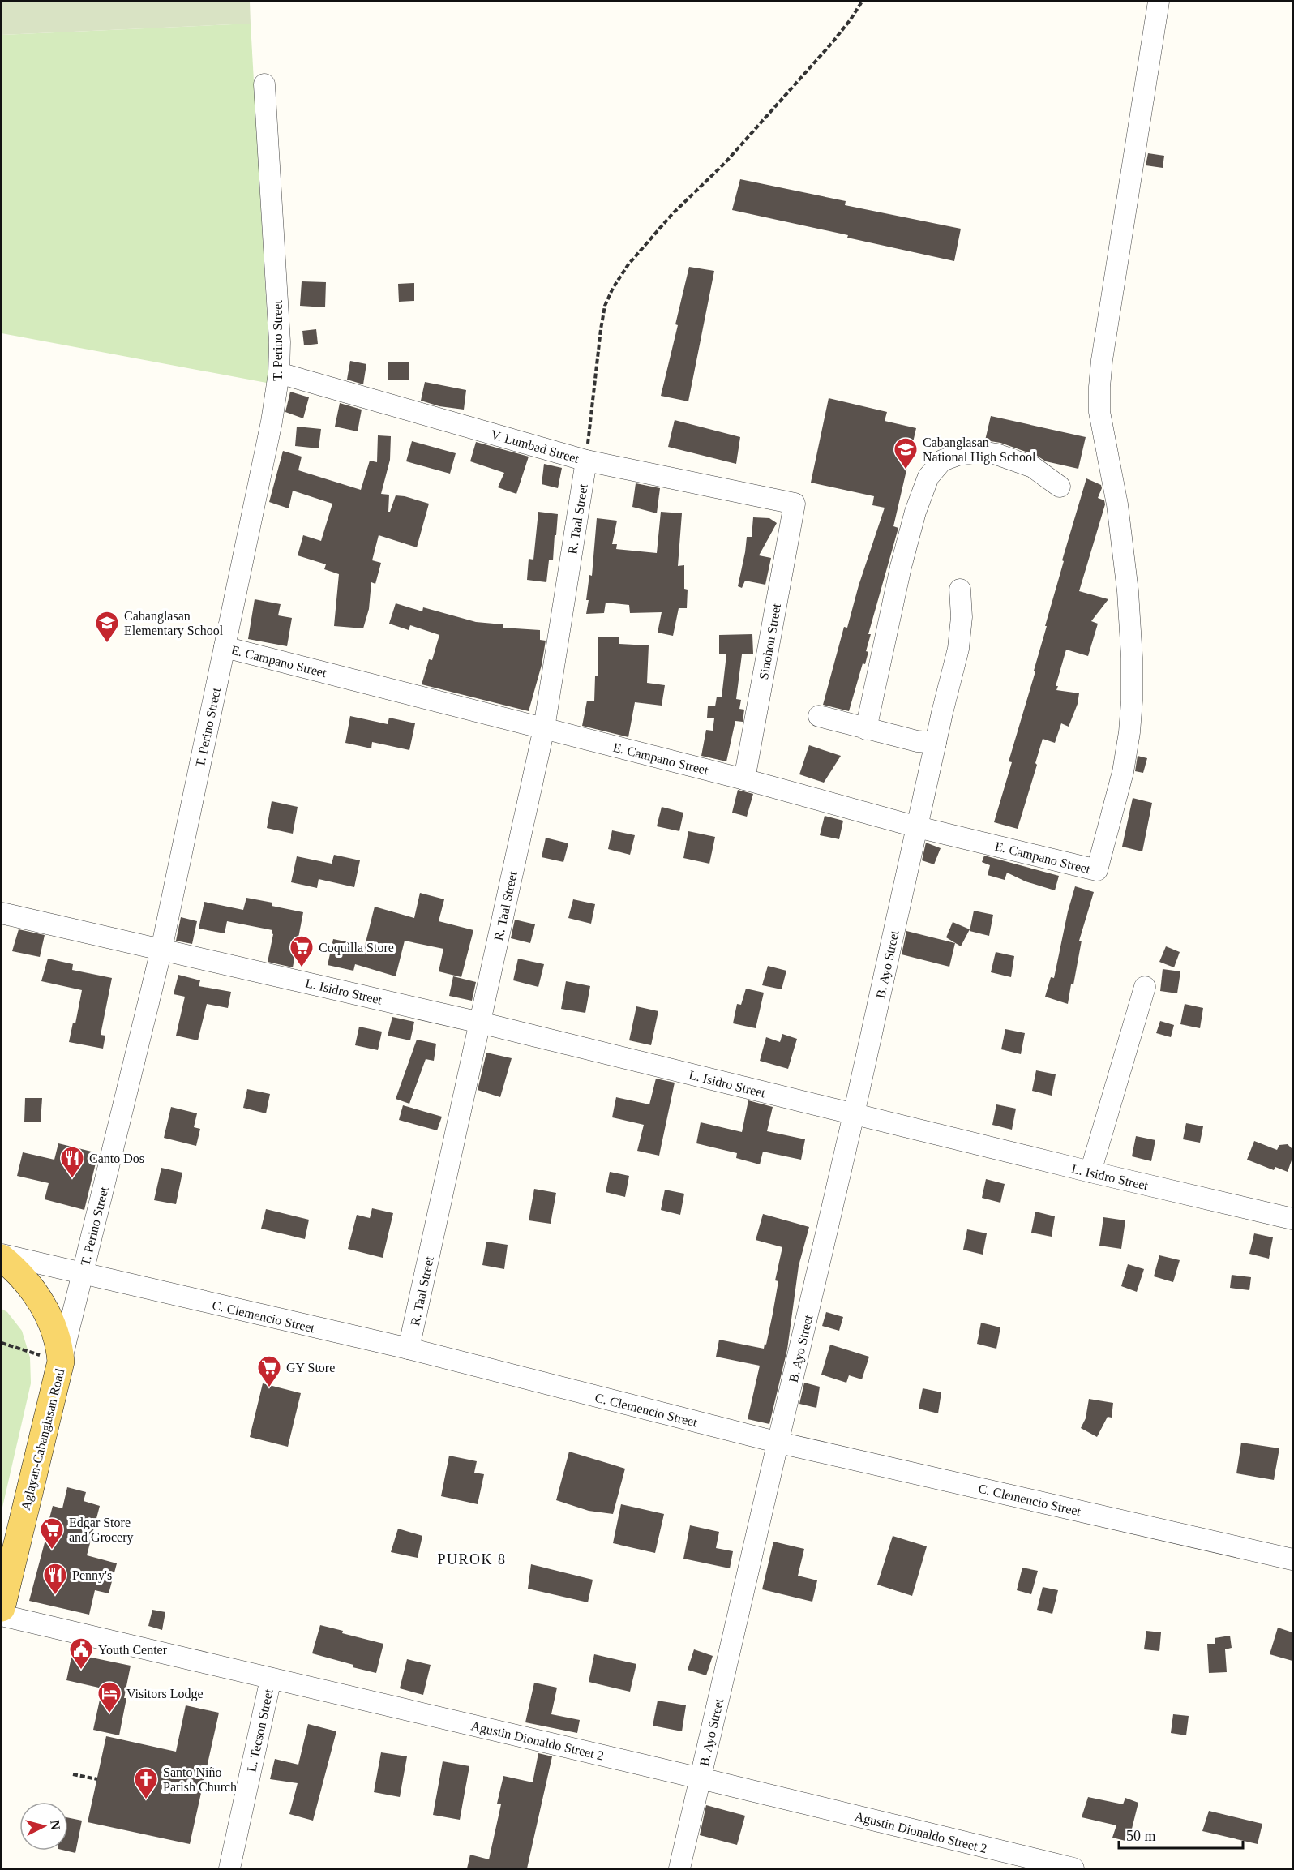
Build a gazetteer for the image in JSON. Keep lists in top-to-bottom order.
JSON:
{
  "streets": {
    "main road": ["Aglayan-Cabanglasan Road"],
    "street": [
      "T. Perino Street",
      "V. Lumbad Street",
      "R. Taal Street",
      "Sinohon Street",
      "E. Campano Street",
      "B. Ayo Street",
      "L. Isidro Street",
      "C. Clemencio Street",
      "L. Tecson Street",
      "Agustin Dionaldo Street 2"
    ]
  },
  "crossings": [
    ["T. Perino Street", "V. Lumbad Street"],
    ["T. Perino Street", "E. Campano Street"],
    ["T. Perino Street", "L. Isidro Street"],
    ["T. Perino Street", "C. Clemencio Street"],
    ["T. Perino Street", "Aglayan-Cabanglasan Road"],
    ["V. Lumbad Street", "R. Taal Street"],
    ["V. Lumbad Street", "Sinohon Street"],
    ["R. Taal Street", "E. Campano Street"],
    ["R. Taal Street", "L. Isidro Street"],
    ["R. Taal Street", "C. Clemencio Street"],
    ["Sinohon Street", "E. Campano Street"],
    ["E. Campano Street", "B. Ayo Street"],
    ["B. Ayo Street", "L. Isidro Street"],
    ["B. Ayo Street", "C. Clemencio Street"],
    ["B. Ayo Street", "Agustin Dionaldo Street 2"],
    ["C. Clemencio Street", "Aglayan-Cabanglasan Road"],
    ["L. Tecson Street", "Agustin Dionaldo Street 2"]
  ],
  "districts": ["PUROK 8"],
  "places": {
    "school or university": ["Cabanglasan National High School", "Cabanglasan Elementary School"],
    "supermarket": ["Coquilla Store", "GY Store", "Edgar Store and Grocery"],
    "restaurant": ["Canto Dos", "Penny's"],
    "public building": ["Youth Center"],
    "hotel": ["Visitors Lodge"],
    "church": ["Santo Niño Parish Church"]
  },
  "scale_bar": "50 m",
  "north": "right"
}
